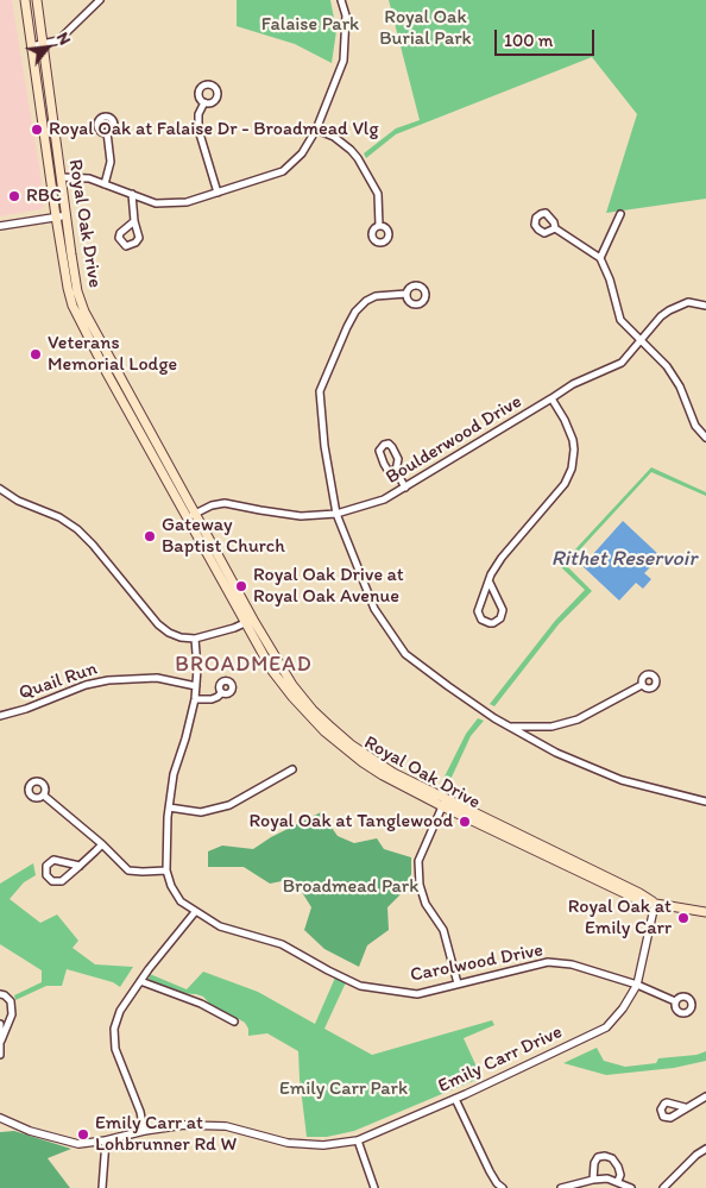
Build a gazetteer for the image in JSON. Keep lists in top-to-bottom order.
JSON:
{
  "streets": {
    "main road": ["Royal Oak Drive"],
    "street": [
      "Boulderwood Drive",
      "Quail Run",
      "Carolwood Drive",
      "Emily Carr Drive"
    ]
  },
  "crossings": [
    ["Royal Oak Drive", "Boulderwood Drive"],
    ["Royal Oak Drive", "Emily Carr Drive"],
    ["Quail Run", "Carolwood Drive"],
    ["Carolwood Drive", "Emily Carr Drive"]
  ],
  "districts": ["BROADMEAD"],
  "water": ["Rithet Reservoir"],
  "parks": [
    "Royal Oak Burial Park",
    "Falaise Park",
    "Broadmead Park",
    "Emily Carr Park"
  ],
  "places": [
    "Royal Oak at Falaise Dr - Broadmead Vlg",
    "RBC",
    "Veterans Memorial Lodge",
    "Gateway Baptist Church",
    "Royal Oak Drive at Royal Oak Avenue",
    "Royal Oak at Tanglewood",
    "Royal Oak at Emily Carr",
    "Emily Carr at Lohbrunner Rd W"
  ],
  "scale_bar": "100 m",
  "north": "top right"
}
